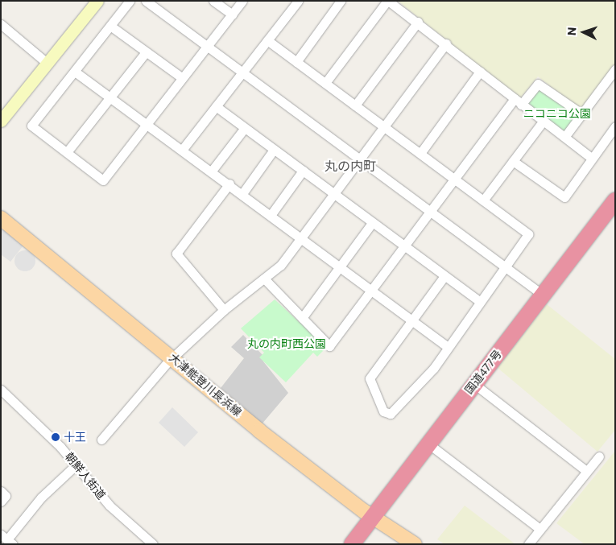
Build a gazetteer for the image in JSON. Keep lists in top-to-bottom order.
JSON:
{
  "streets": {
    "highway": ["国道477号"],
    "main road": ["大津能登川長浜線"],
    "street": ["朝鮮人街道"]
  },
  "crossings": [
    ["国道477号", "大津能登川長浜線"]
  ],
  "districts": ["丸の内町"],
  "parks": ["ニコニコ公園", "丸の内町西公園"],
  "places": ["十王"],
  "north": "left"
}
